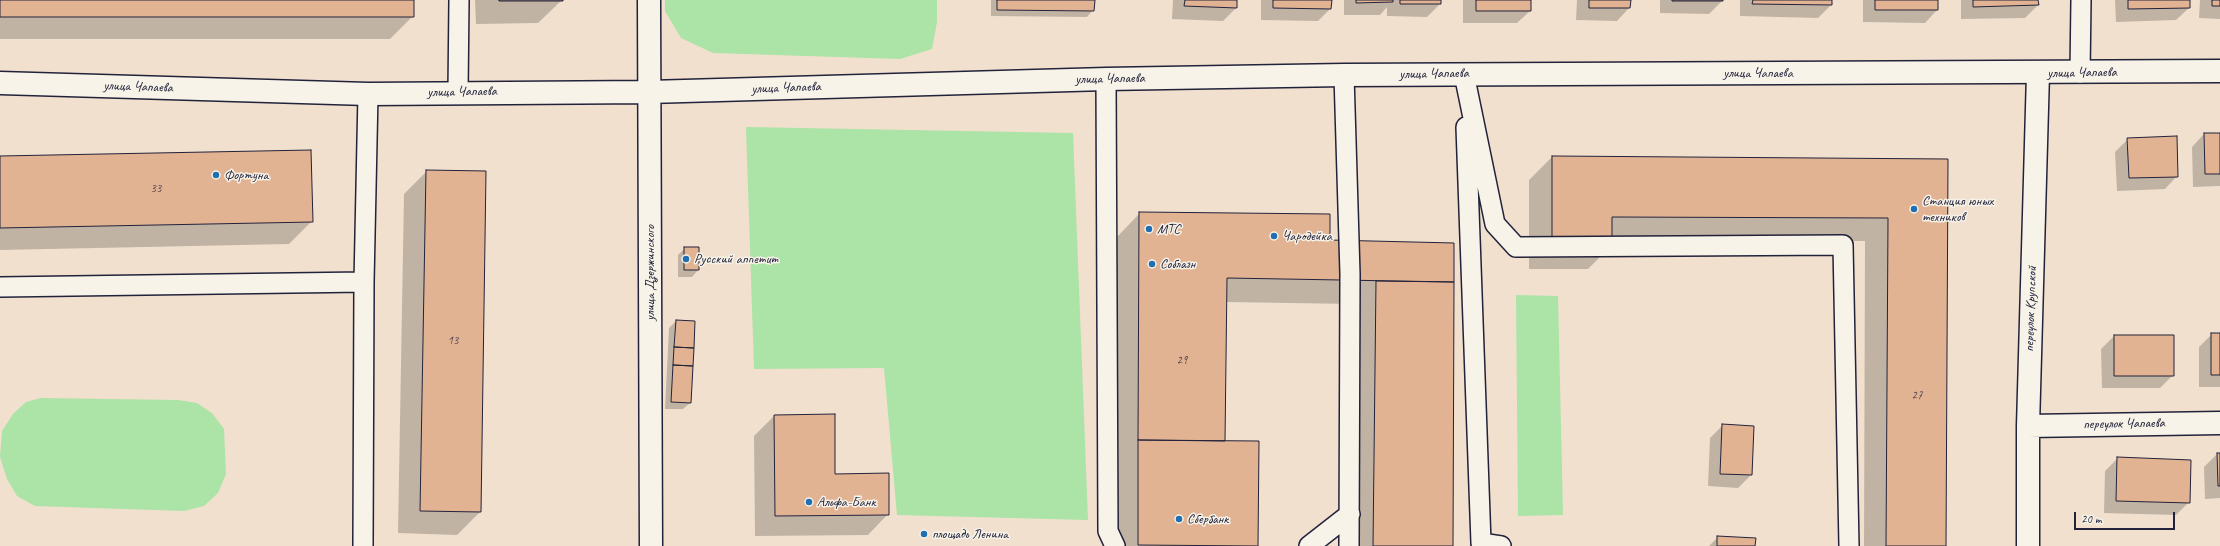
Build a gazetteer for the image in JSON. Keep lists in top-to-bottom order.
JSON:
{
  "streets": {
    "street": [
      "улица Чапаева",
      "улица Дзержинского",
      "переулок Крупской",
      "переулок Чапаева"
    ]
  },
  "crossings": [
    ["улица Чапаева", "улица Дзержинского"],
    ["улица Чапаева", "переулок Крупской"],
    ["переулок Крупской", "переулок Чапаева"]
  ],
  "places": [
    "Фортуна",
    "Станция юных техников",
    "МТС",
    "Чародейка",
    "Русский аппетит",
    "Соблазн",
    "Альфа-Банк",
    "Сбербанк",
    "площадь Ленина"
  ],
  "house_numbers": [
    "33",
    "13",
    "29",
    "27"
  ],
  "scale_bar": "20 m"
}
